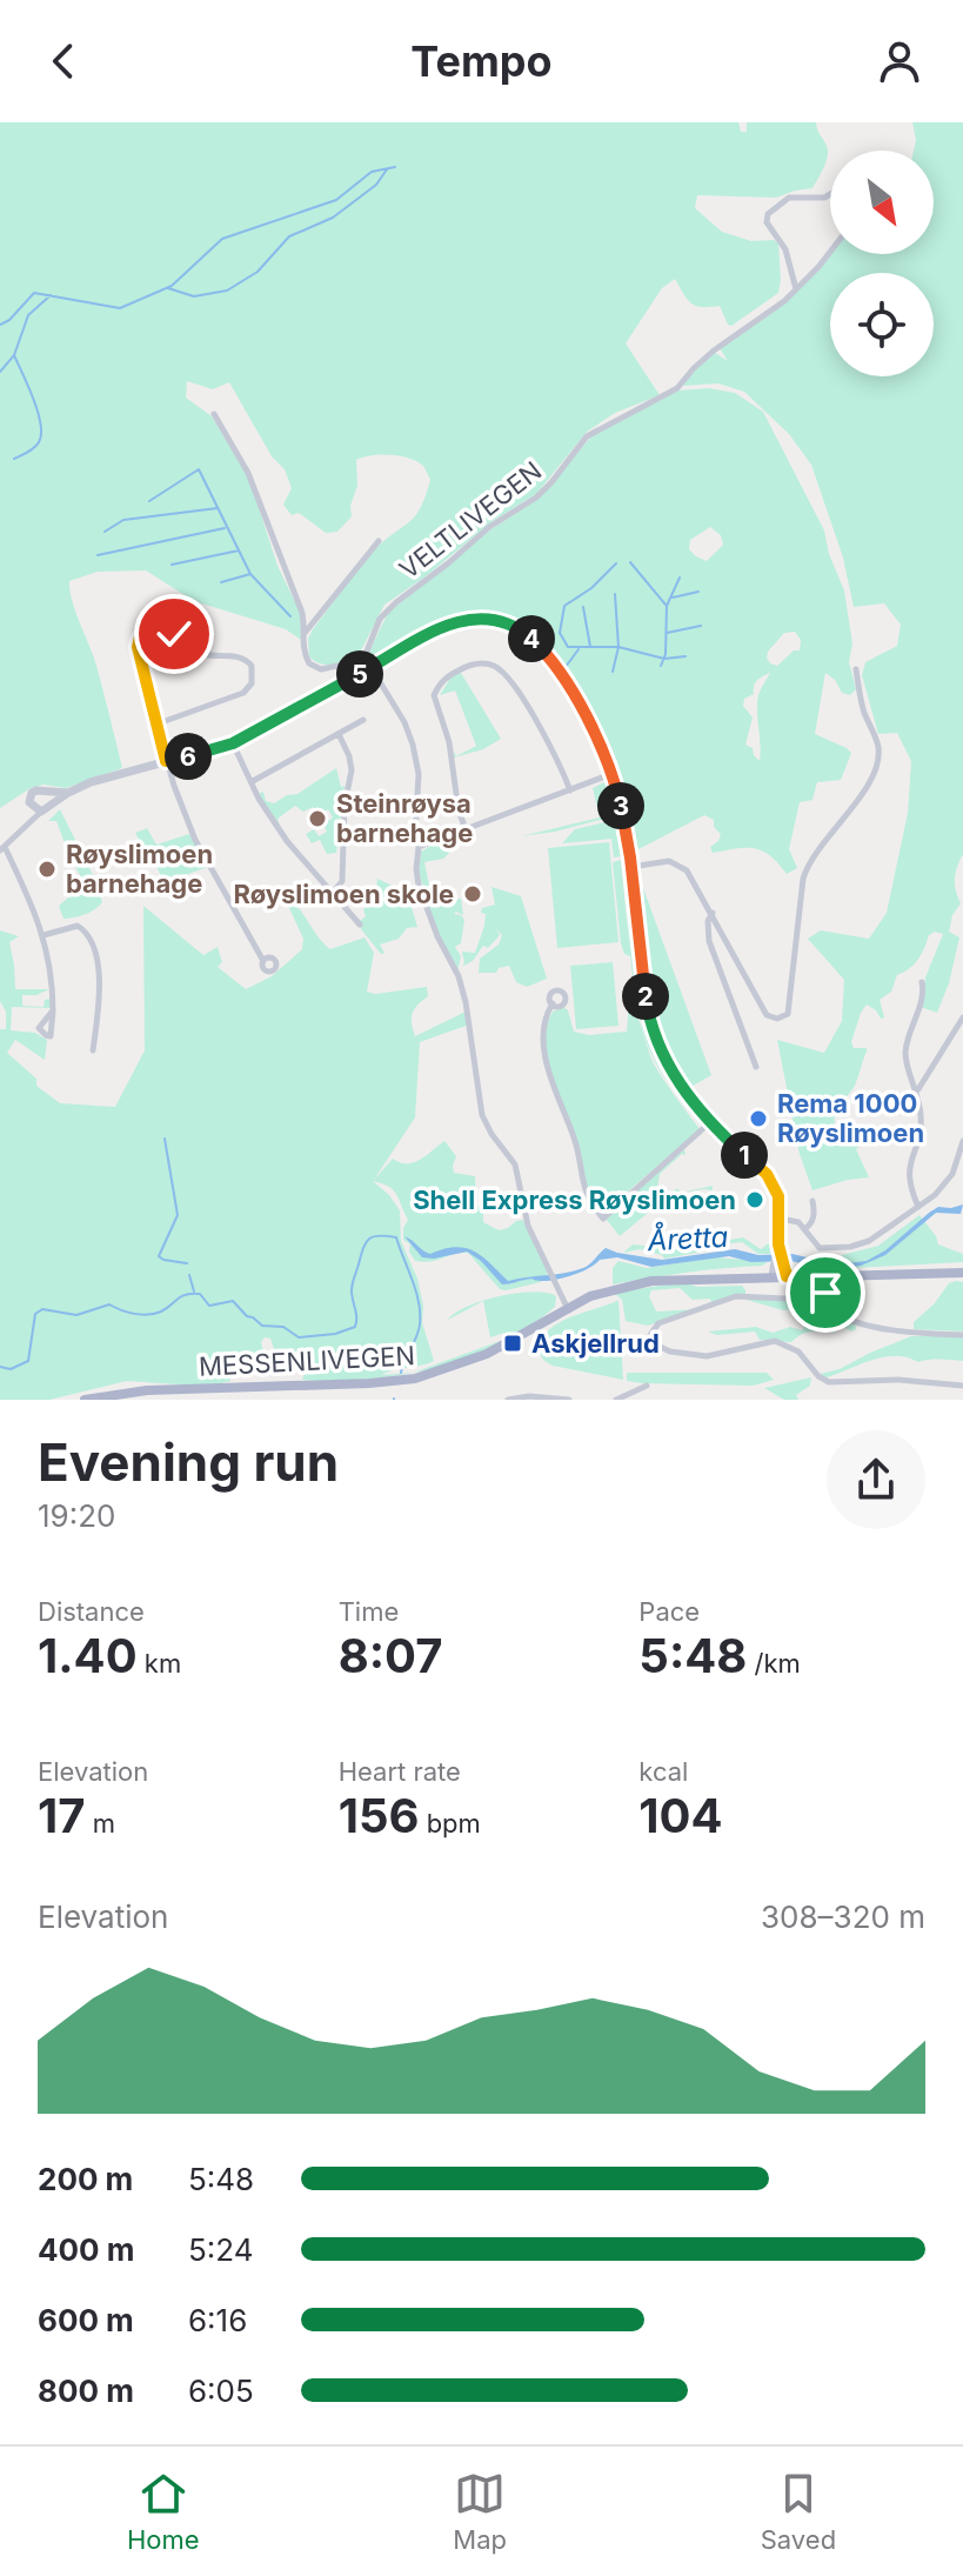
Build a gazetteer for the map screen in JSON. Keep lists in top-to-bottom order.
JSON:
{
  "streets": {
    "main road": ["MESSENLIVEGEN"],
    "street": ["VELTLIVEGEN"]
  },
  "water": ["Åretta"],
  "places": {
    "other": [
      "Steinrøysa barnehage",
      "Røyslimoen barnehage",
      "Røyslimoen skole",
      "Rema 1000 Røyslimoen",
      "Shell Express Røyslimoen"
    ],
    "transit": ["Askjellrud"]
  },
  "north": "bottom right",
  "page": {
    "header": "Tempo",
    "pins": [
      "4",
      "5",
      "6",
      "3",
      "2",
      "1"
    ],
    "heading": ["Evening run", "19:20"],
    "stats": [
      ["Distance", "1.40 km"],
      ["Time", "8:07"],
      ["Pace", "5:48 /km"],
      ["Elevation", "17 m"],
      ["Heart rate", "156 bpm"],
      ["kcal", "104"]
    ],
    "chart": ["Elevation", "308–320 m"],
    "list": [
      {
        "name": "200 m",
        "note": "5:48"
      },
      {
        "name": "400 m",
        "note": "5:24"
      },
      {
        "name": "600 m",
        "note": "6:16"
      },
      {
        "name": "800 m",
        "note": "6:05"
      }
    ],
    "tabs": ["Home", "Map", "Saved"]
  }
}
